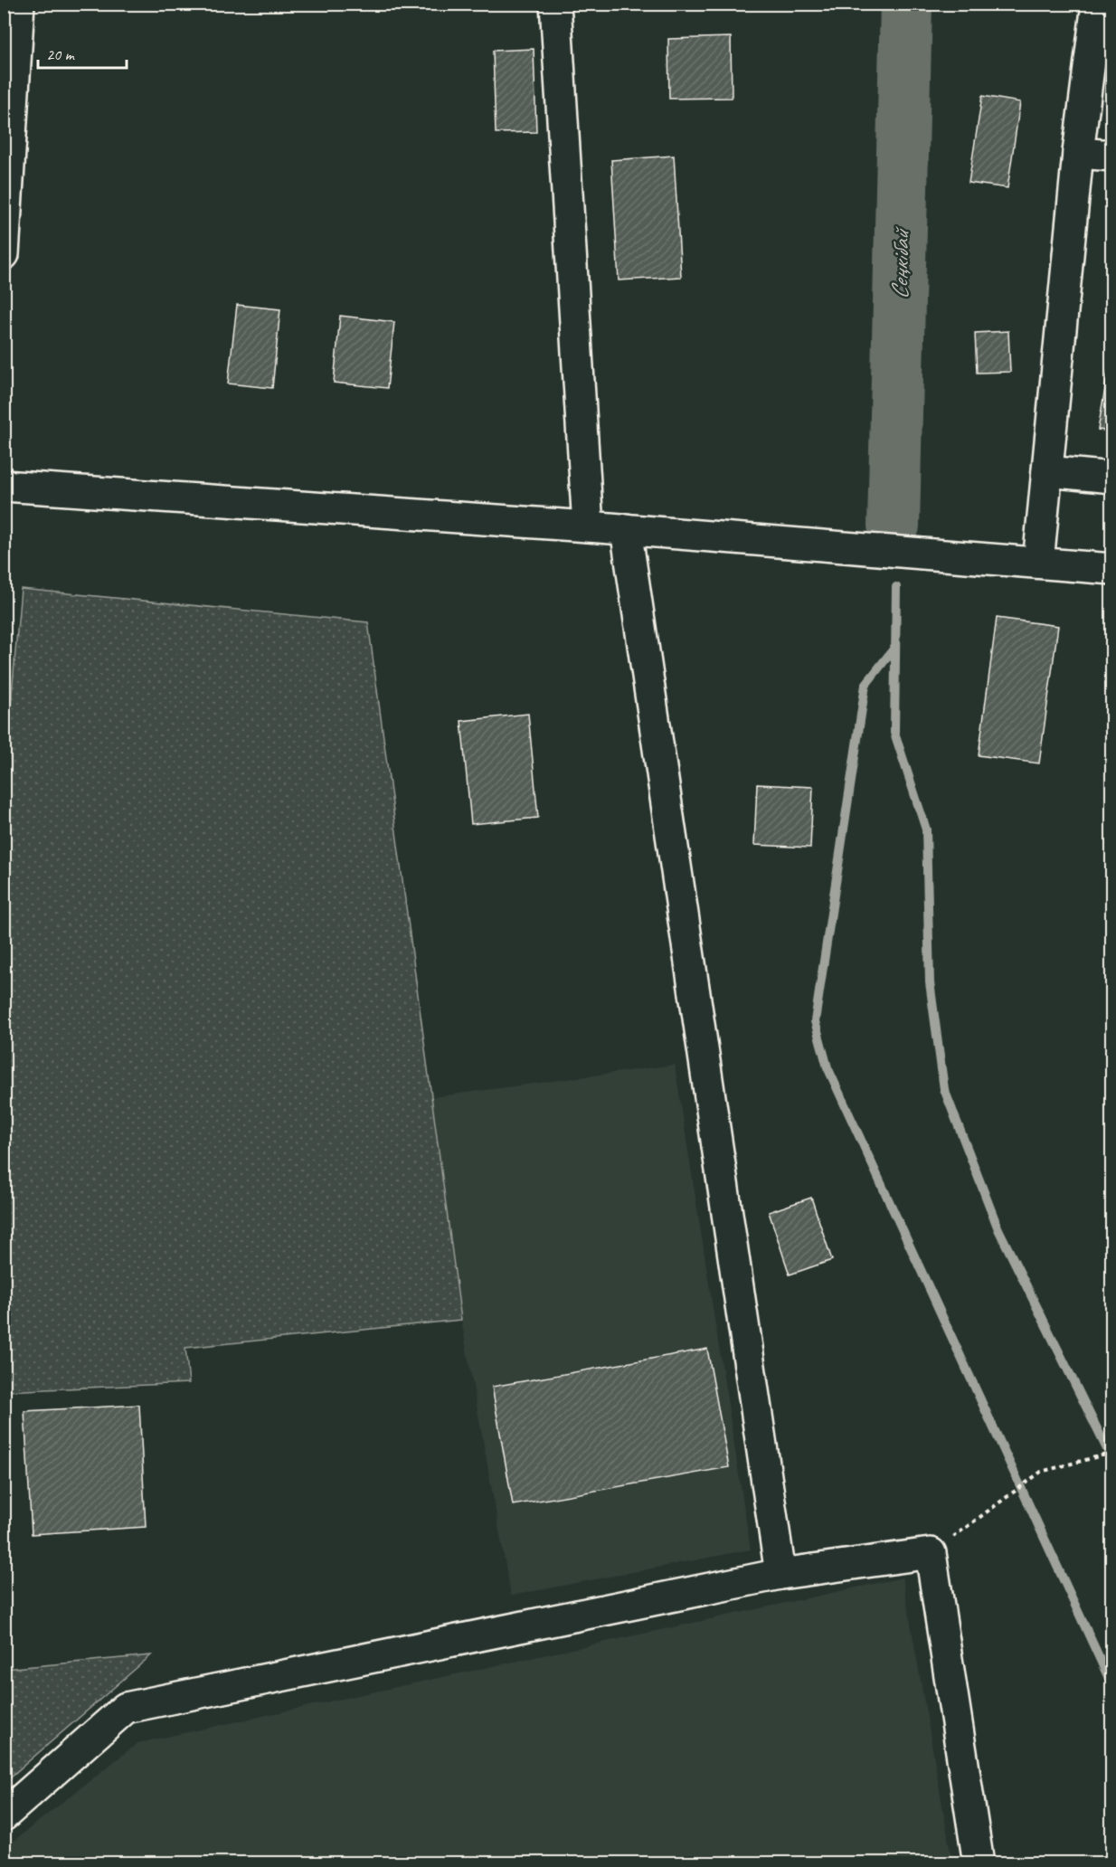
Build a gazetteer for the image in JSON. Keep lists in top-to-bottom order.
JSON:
{
  "water": ["Сеңкібай"],
  "scale_bar": "20 m"
}
